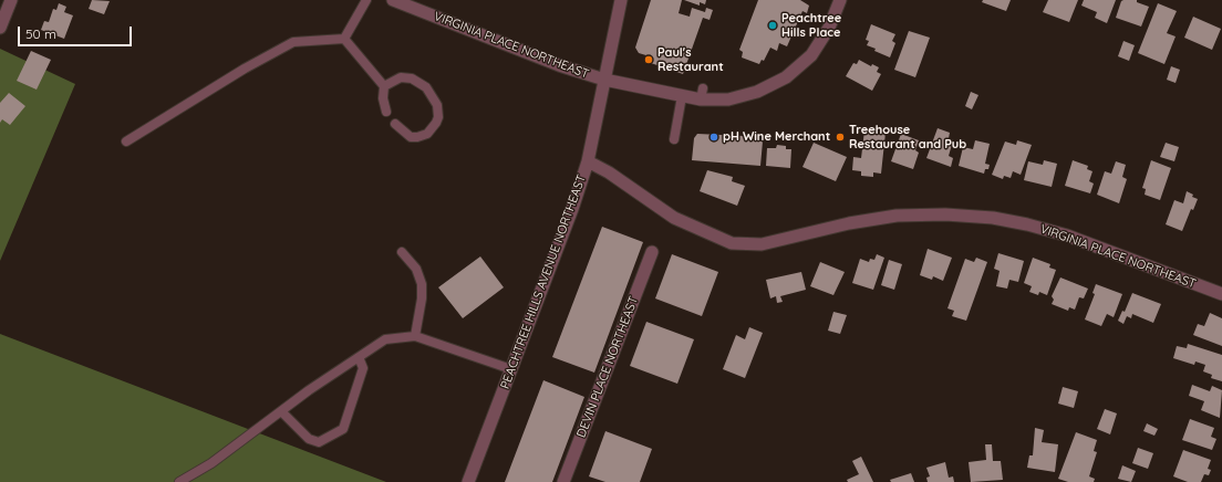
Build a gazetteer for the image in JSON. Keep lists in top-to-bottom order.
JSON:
{
  "streets": {
    "street": ["VIRGINIA PLACE NORTHEAST", "PEACHTREE HILLS AVENUE NORTHEAST", "DEVIN PLACE NORTHEAST"]
  },
  "crossings": [
    ["VIRGINIA PLACE NORTHEAST", "PEACHTREE HILLS AVENUE NORTHEAST"]
  ],
  "places": [
    "Peachtree Hills Place",
    "Paul's Restaurant",
    "pH Wine Merchant",
    "Treehouse Restaurant and Pub"
  ],
  "scale_bar": "50 m"
}
